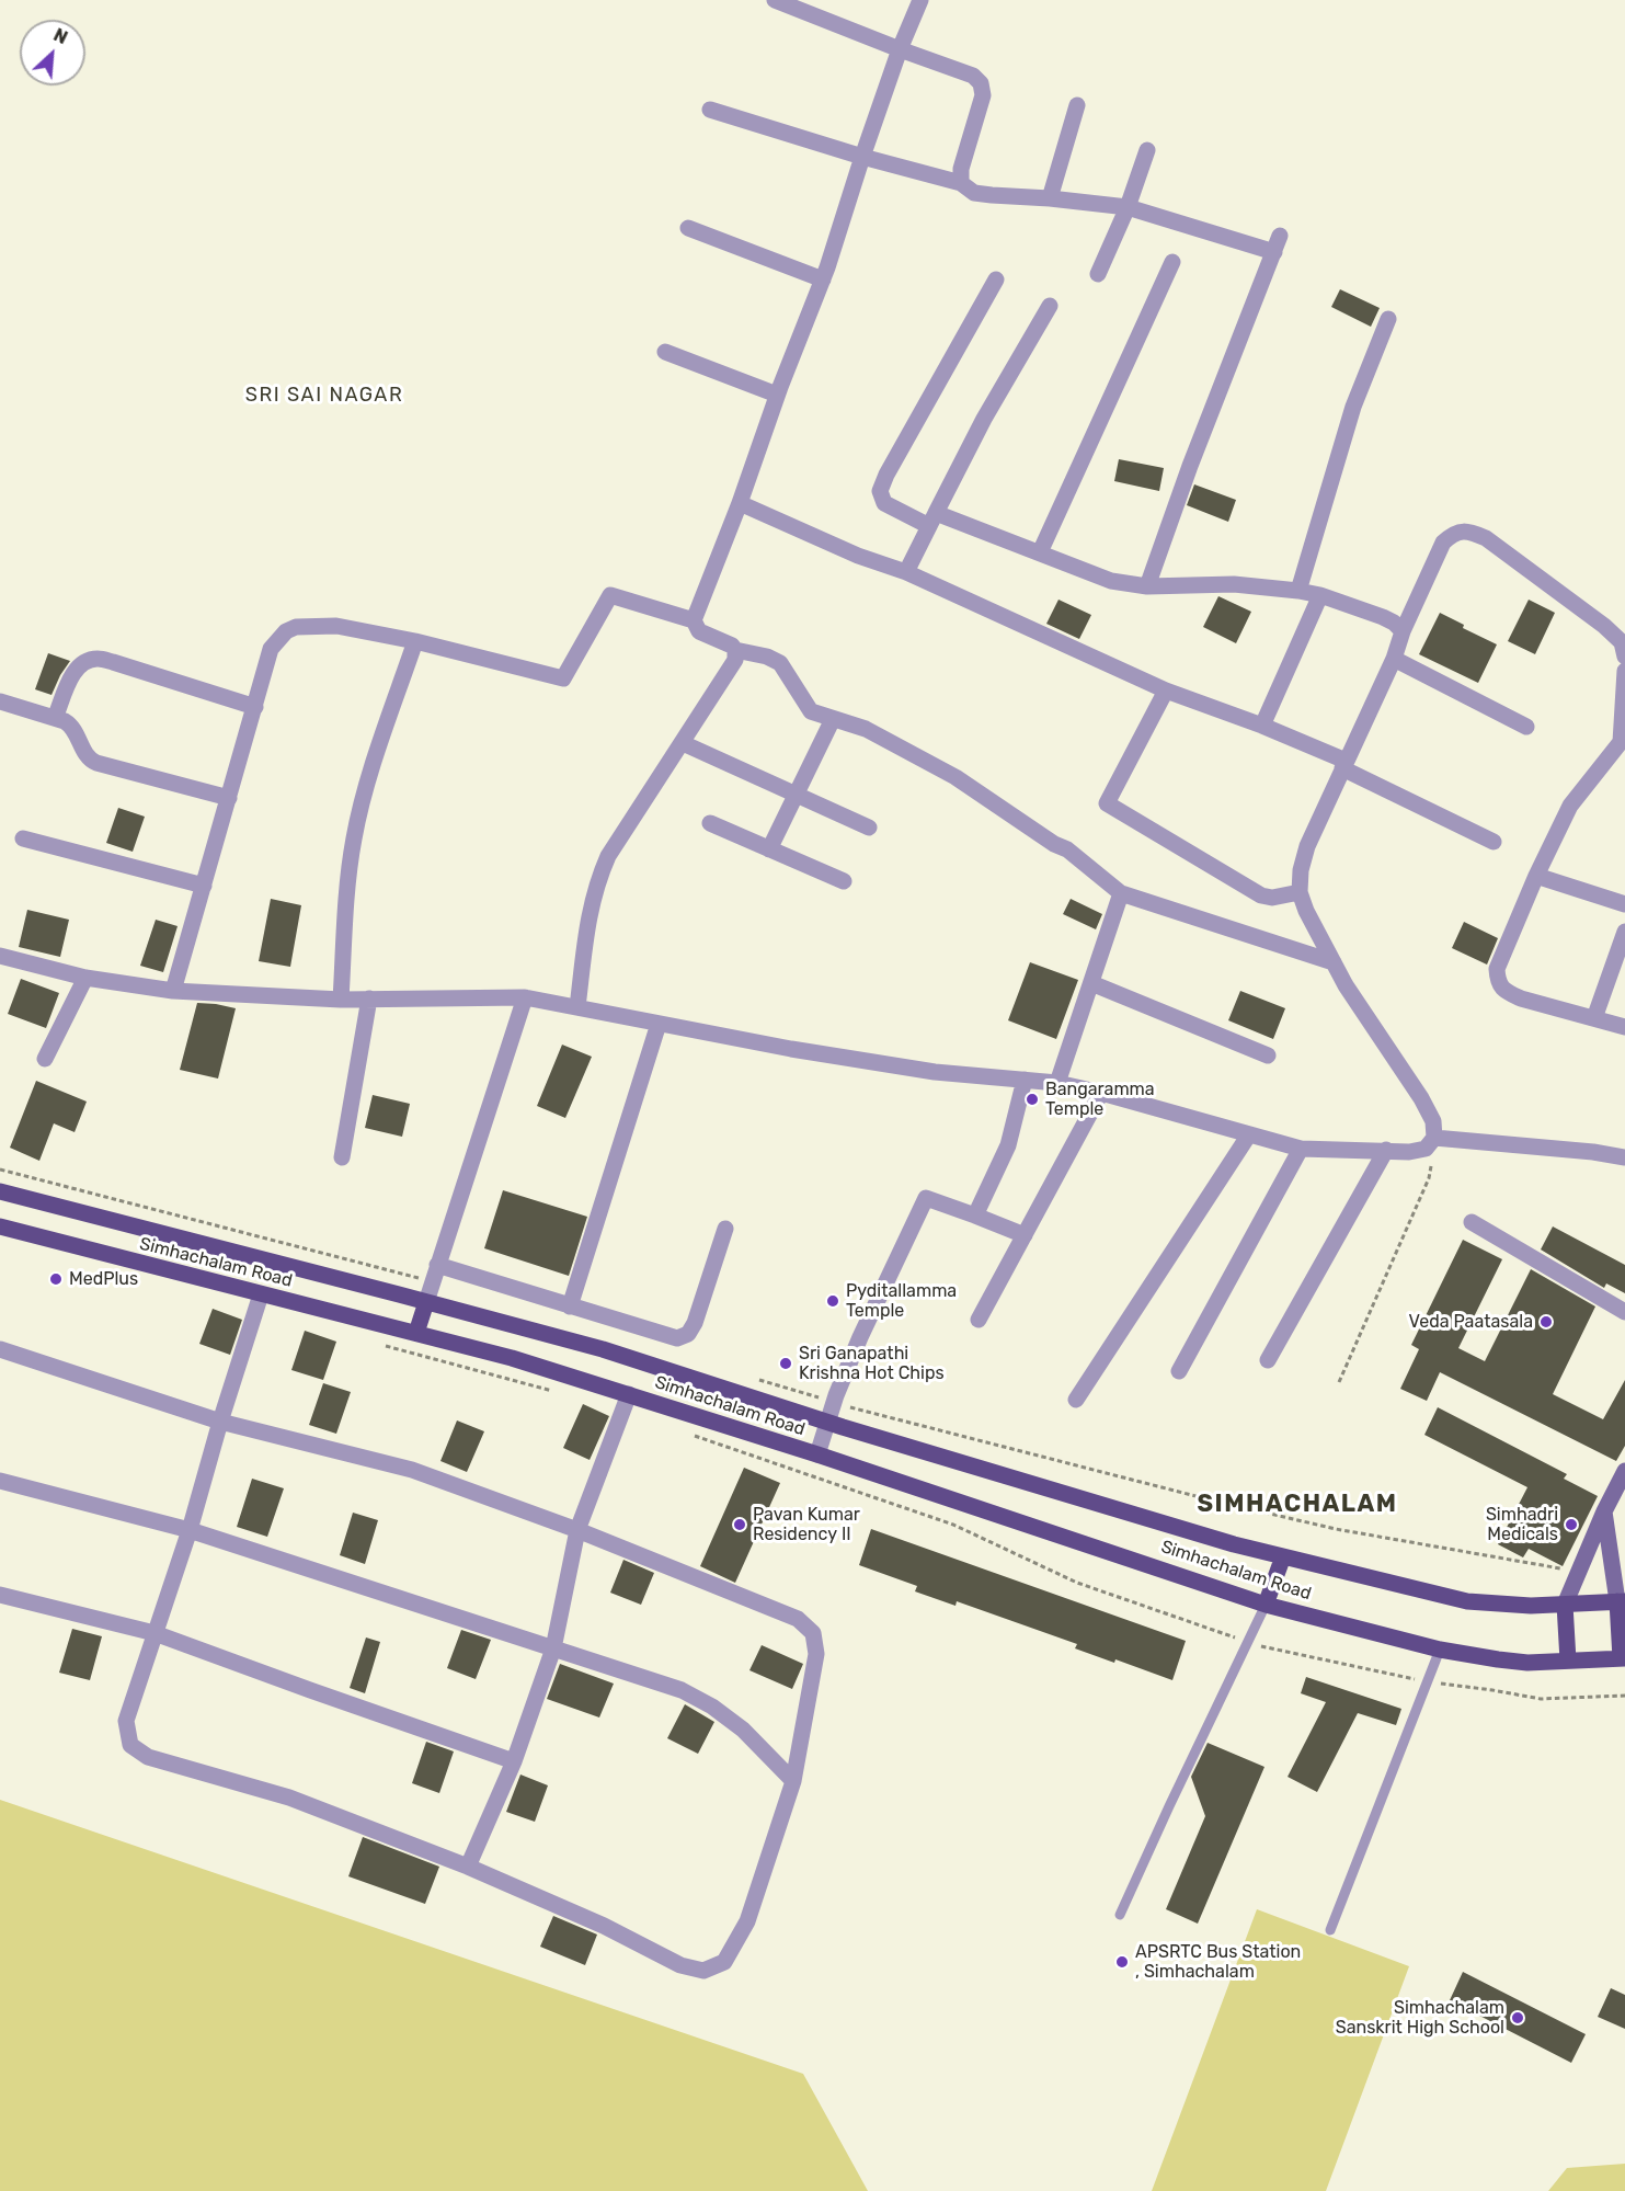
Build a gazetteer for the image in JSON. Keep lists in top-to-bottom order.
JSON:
{
  "streets": {
    "main road": ["Simhachalam Road"]
  },
  "districts": ["SRI SAI NAGAR", "SIMHACHALAM"],
  "places": [
    "Bangaramma Temple",
    "MedPlus",
    "Pyditallamma Temple",
    "Veda Paatasala",
    "Sri Ganapathi Krishna Hot Chips",
    "Pavan Kumar Residency II",
    "Simhadri Medicals",
    "APSRTC Bus Station , Simhachalam",
    "Simhachalam Sanskrit High School"
  ],
  "north": "top right"
}
